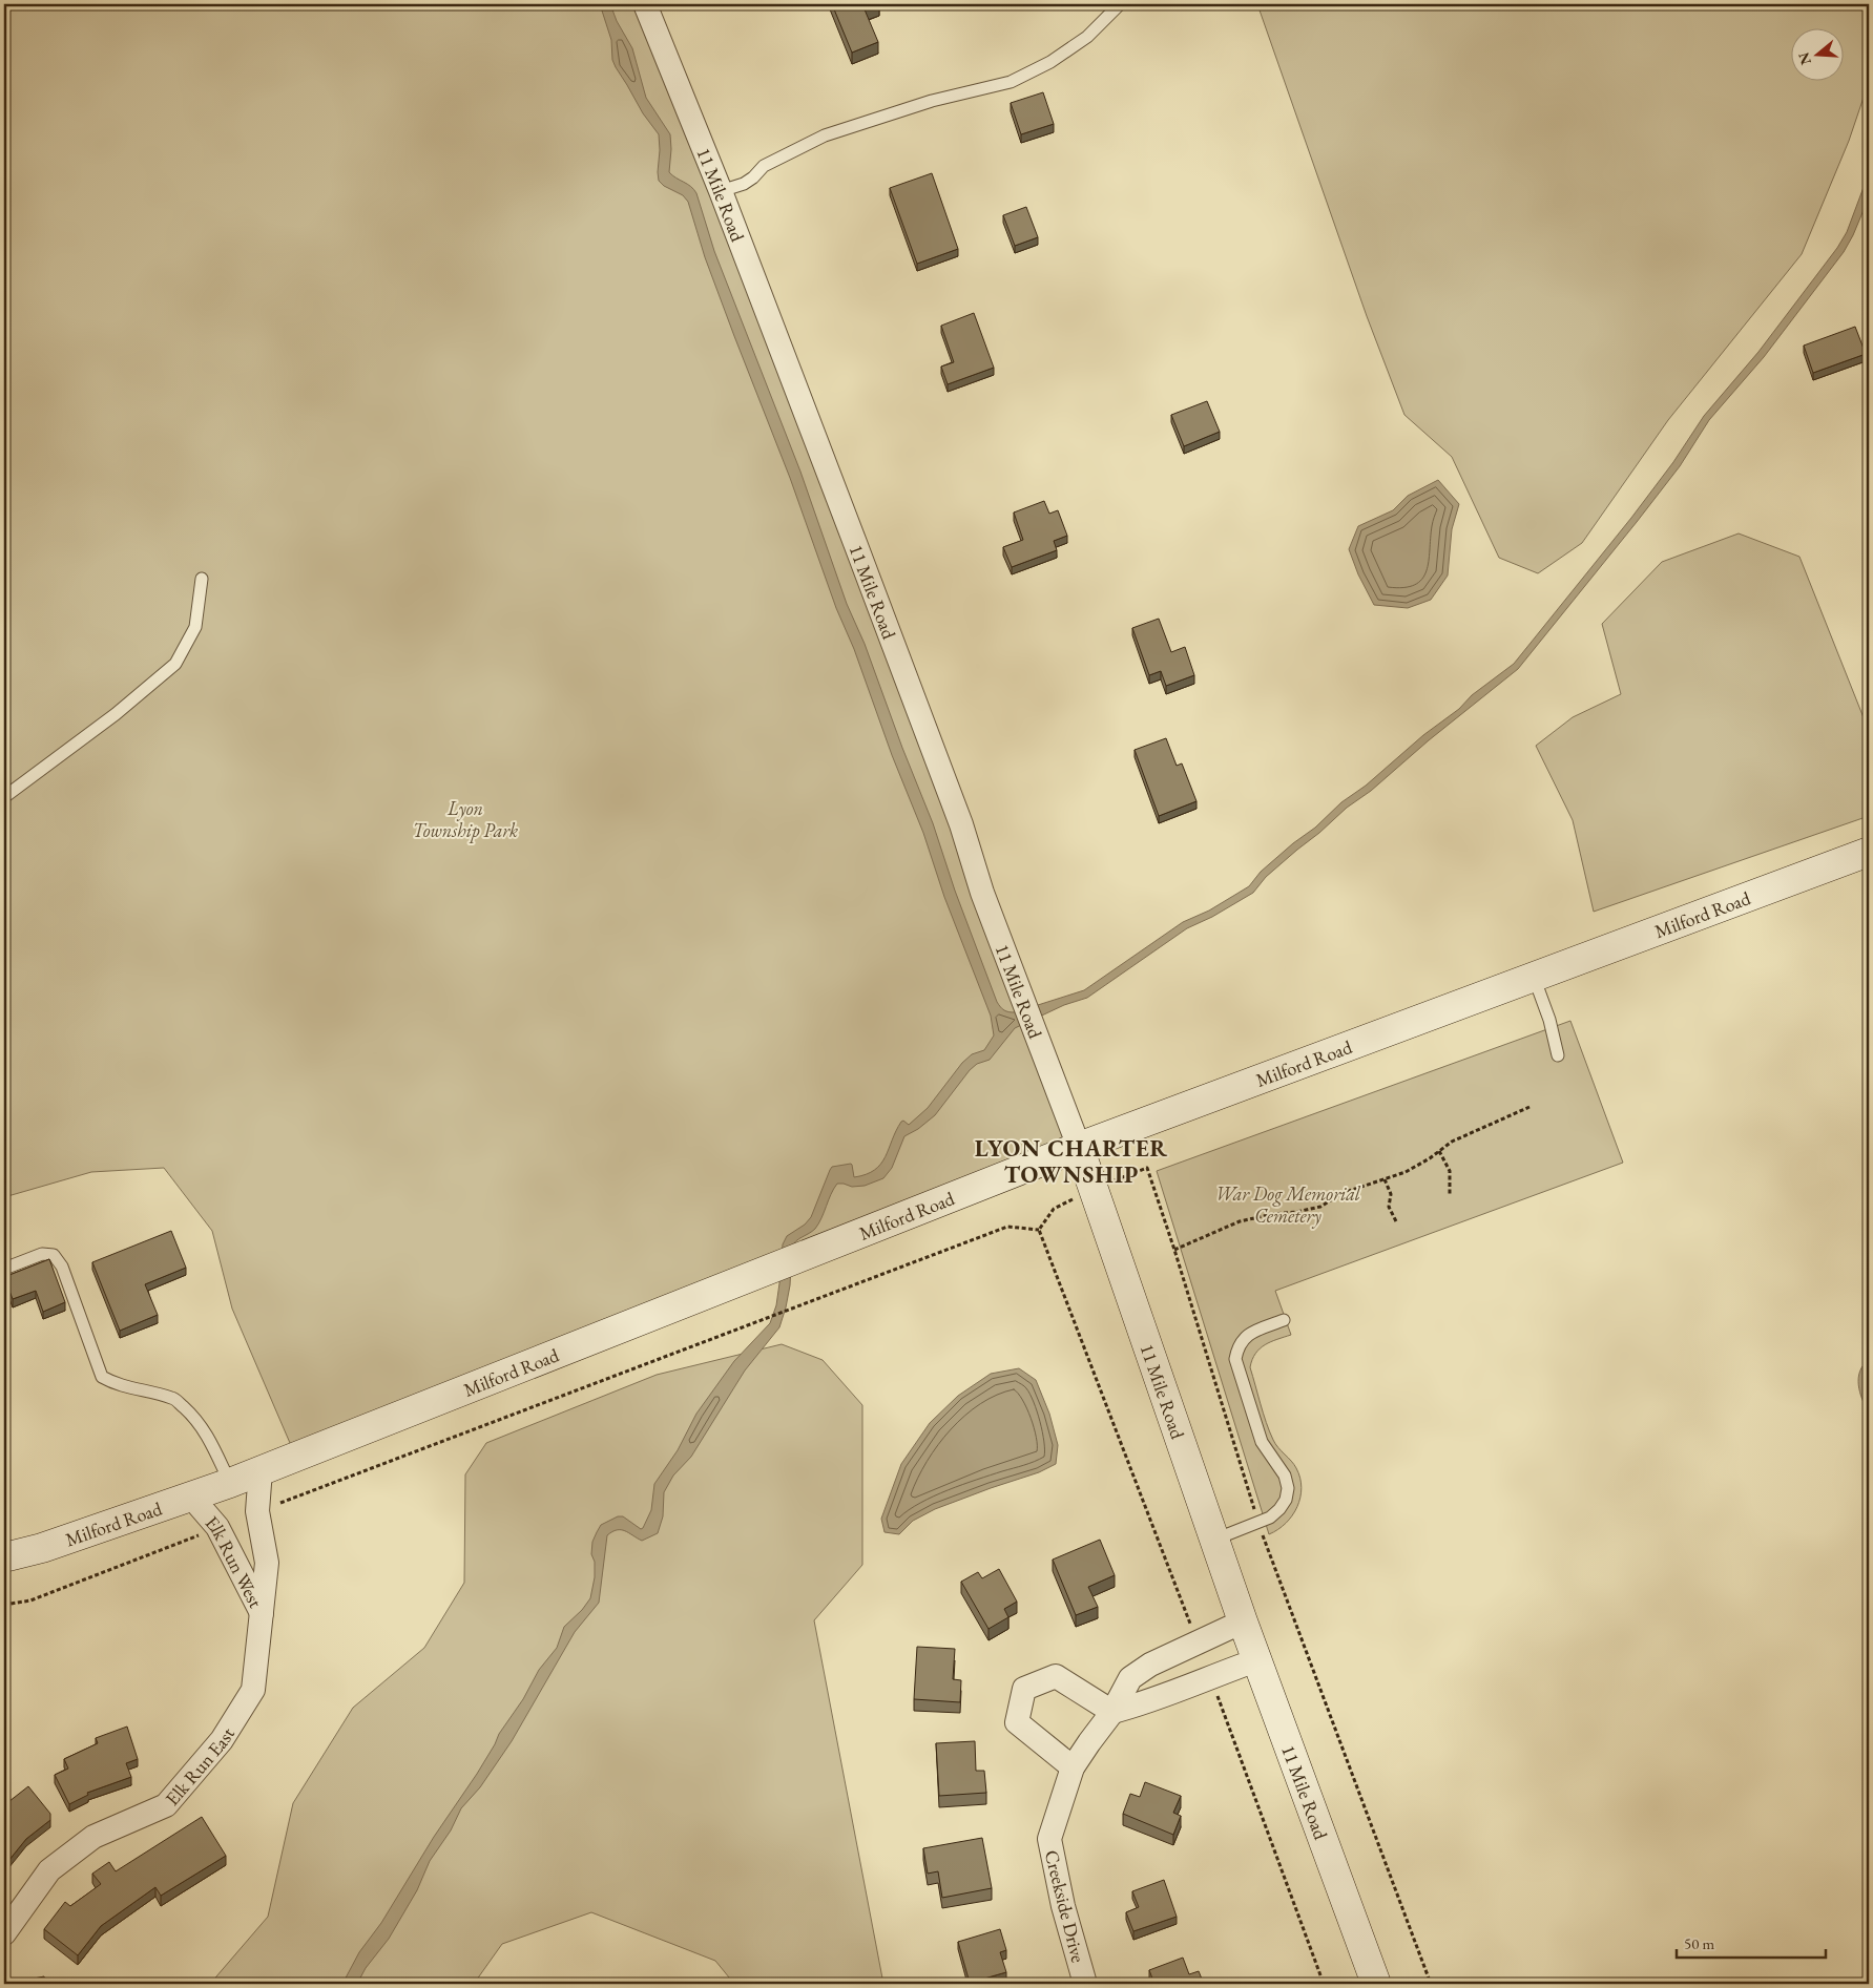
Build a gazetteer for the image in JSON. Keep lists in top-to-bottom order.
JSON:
{
  "streets": {
    "street": [
      "11 Mile Road",
      "Milford Road",
      "Elk Run West",
      "Elk Run East",
      "Creekside Drive"
    ]
  },
  "crossings": [
    ["11 Mile Road", "Milford Road"],
    ["11 Mile Road", "Creekside Drive"],
    ["Milford Road", "Elk Run West"],
    ["Elk Run West", "Elk Run East"]
  ],
  "districts": ["LYON CHARTER TOWNSHIP"],
  "parks": ["Lyon Township Park", "War Dog Memorial Cemetery"],
  "scale_bar": "50 m",
  "north": "left"
}
